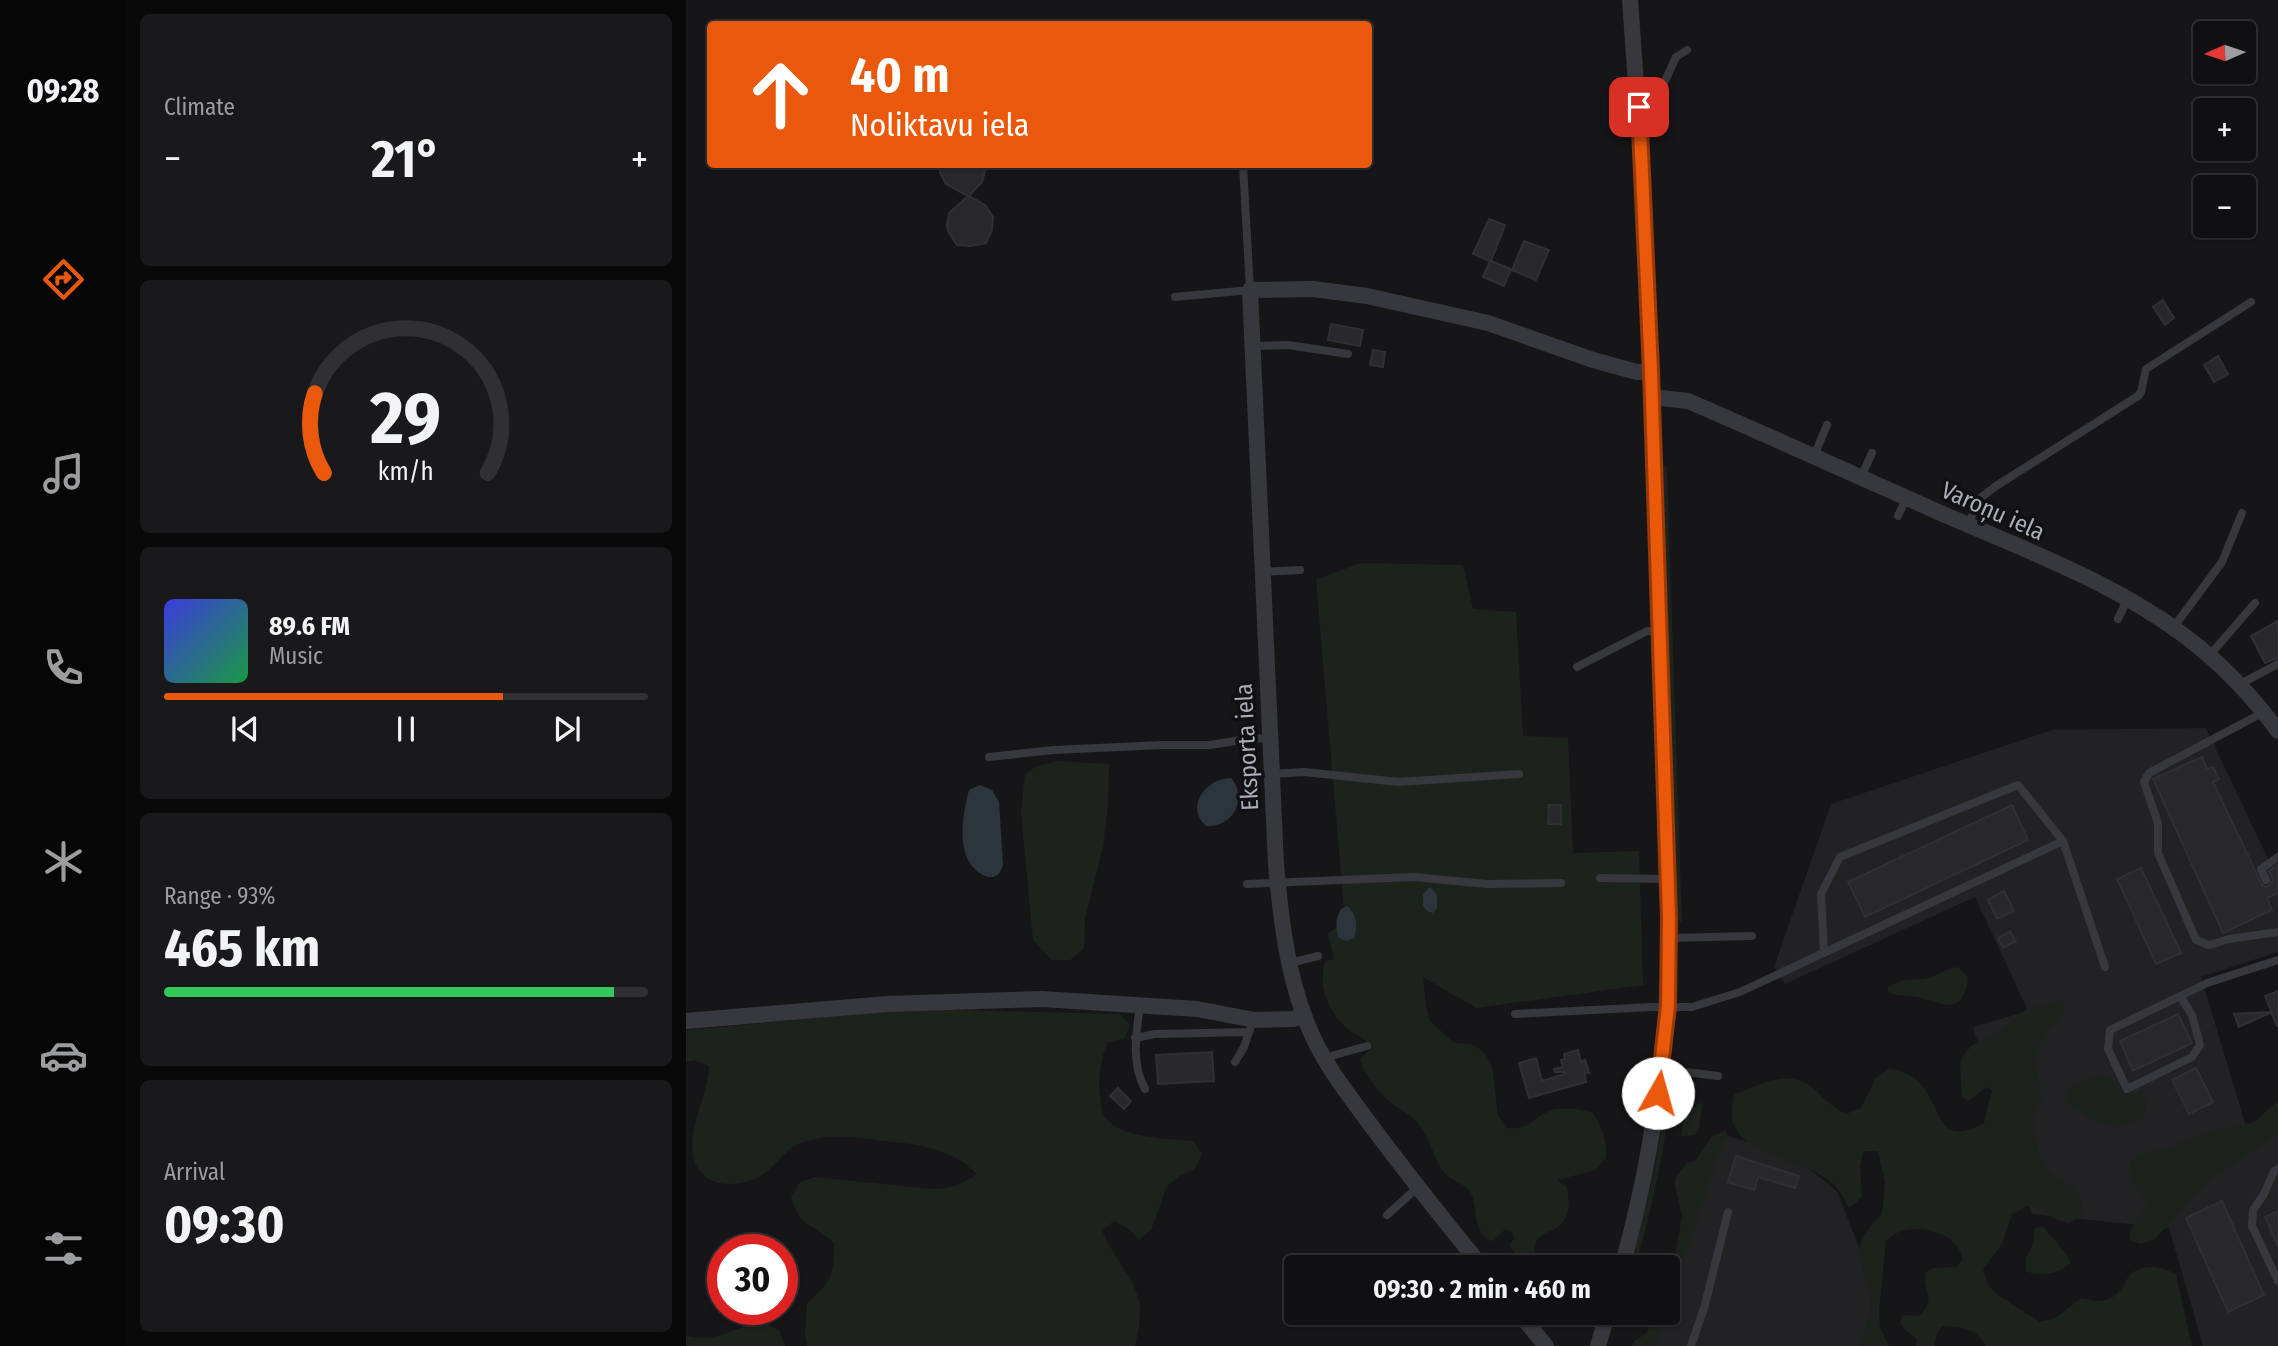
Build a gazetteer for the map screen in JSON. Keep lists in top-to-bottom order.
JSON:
{
  "streets": {
    "street": ["Varoņu iela", "Eksporta iela"]
  },
  "north": "left",
  "page": {
    "tabs": "09:28",
    "tile": [
      "Climate",
      ["Range · 93%", "465 km"],
      ["Arrival", "09:30"]
    ],
    "map_buttons": ["+", "−"],
    "turn": ["40 m", "Noliktavu iela"],
    "heat": ["−", "21°", "+"],
    "song": ["89.6 FM", "Music"],
    "limit": "30",
    "trip": "09:30 · 2 min · 460 m",
    "gauge": ["29", "km/h"]
  }
}
